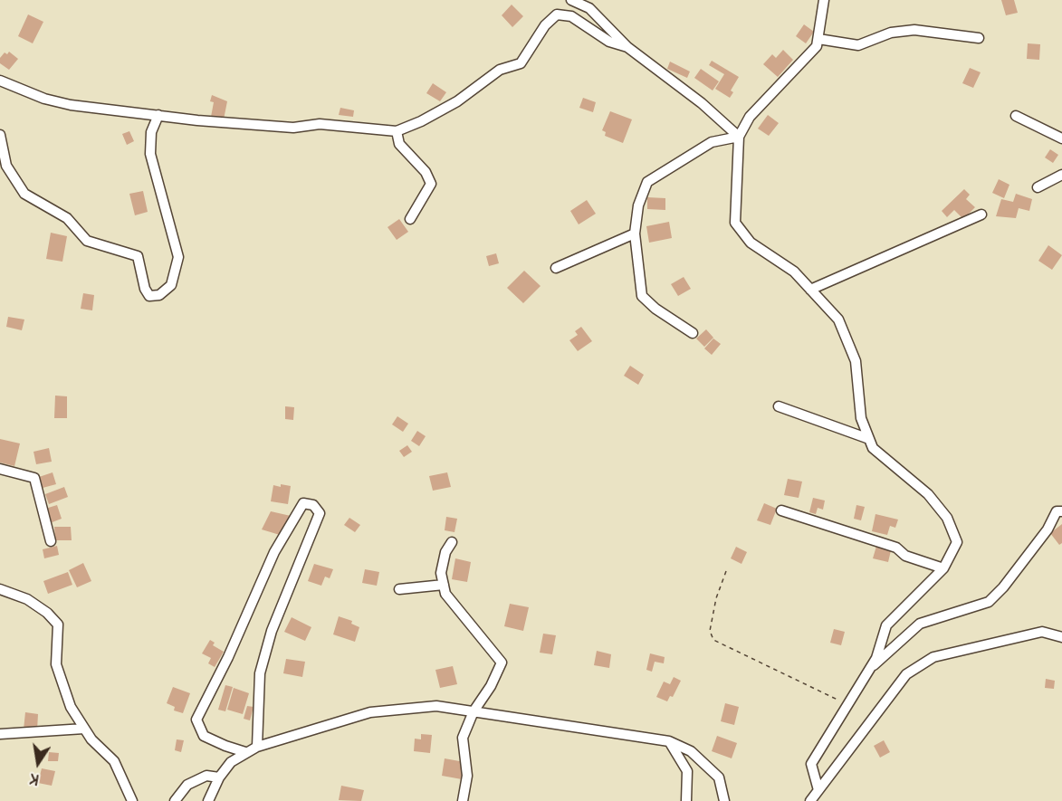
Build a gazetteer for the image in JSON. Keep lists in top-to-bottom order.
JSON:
{
  "north": "bottom"
}
